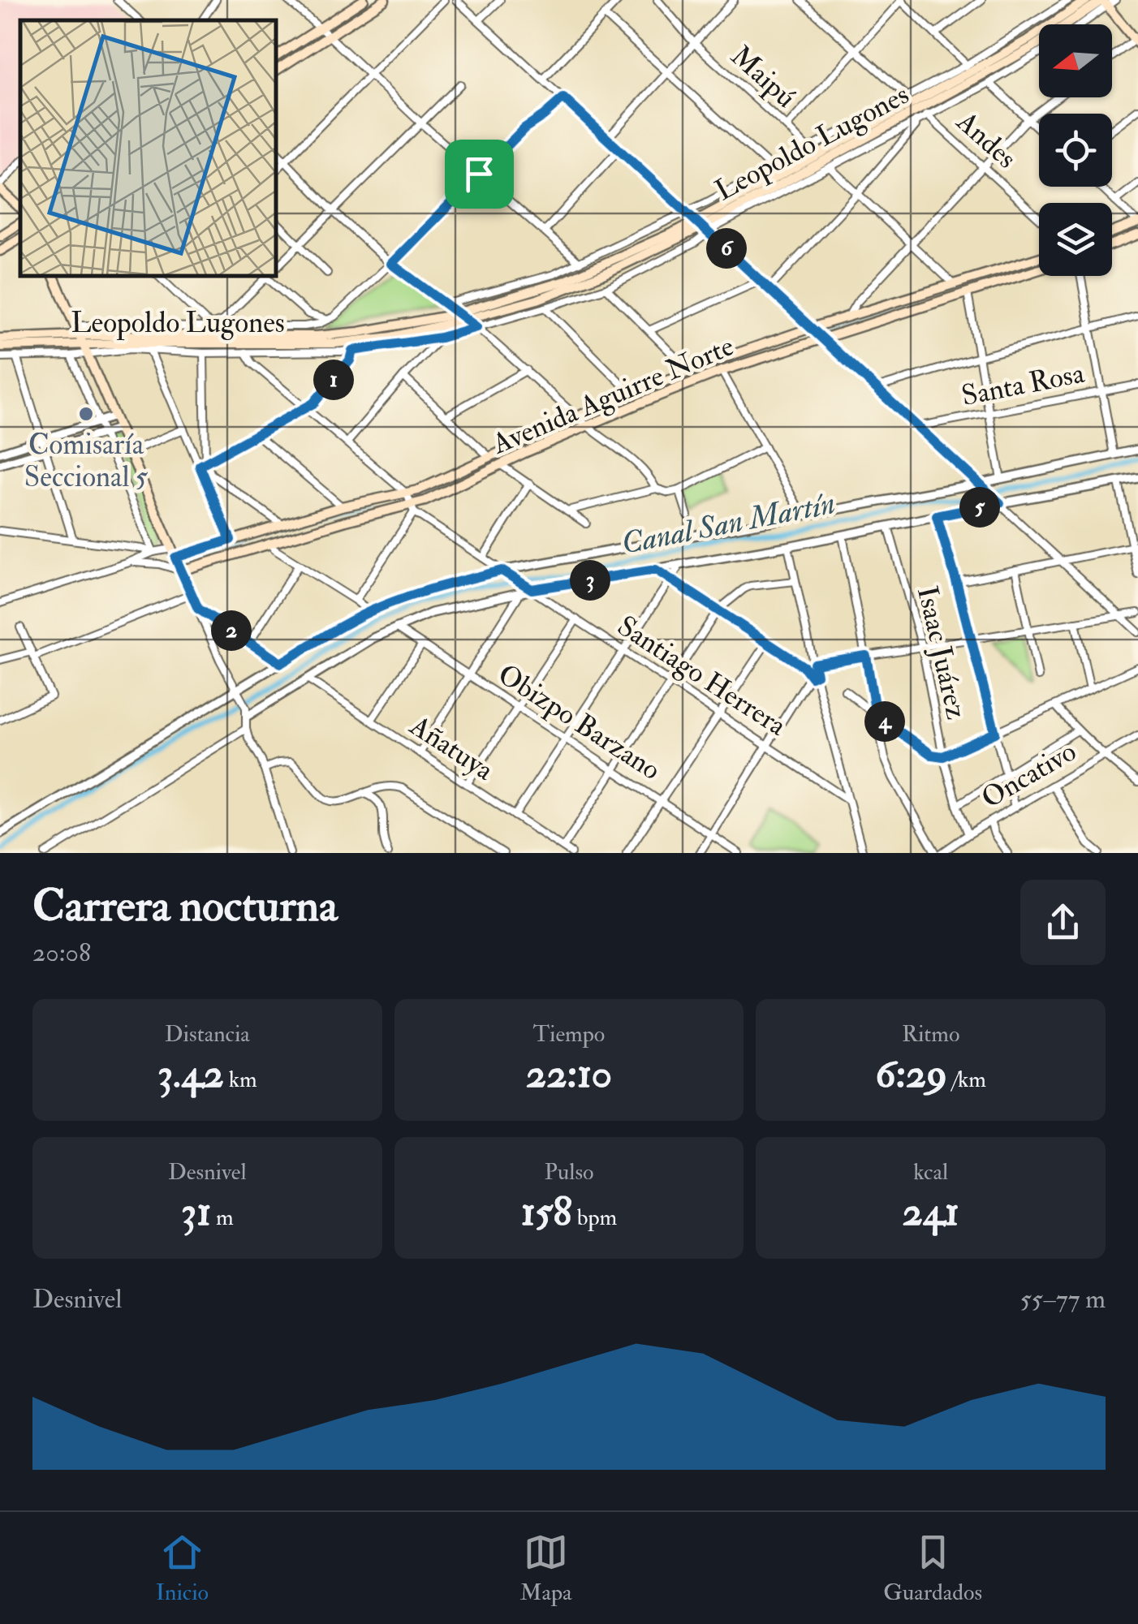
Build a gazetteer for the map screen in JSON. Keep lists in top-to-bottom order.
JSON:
{
  "streets": {
    "main road": ["Leopoldo Lugones", "Avenida Aguirre Norte"],
    "street": [
      "Maipú",
      "Andes",
      "Santa Rosa",
      "Isaac Juárez",
      "Santiago Herrera",
      "Obizpo Barzano",
      "Añatuya",
      "Oncativo"
    ]
  },
  "crossings": [
    ["Avenida Aguirre Norte", "Santiago Herrera"],
    ["Isaac Juárez", "Oncativo"]
  ],
  "water": ["Canal San Martín"],
  "places": ["Comisaría Seccional 5"],
  "north": "left",
  "page": {
    "pins": [
      "6",
      "1",
      "5",
      "3",
      "2",
      "4"
    ],
    "heading": ["Carrera nocturna", "20:08"],
    "stats": [
      ["Distancia", "3.42 km"],
      ["Tiempo", "22:10"],
      ["Ritmo", "6:29 /km"],
      ["Desnivel", "31 m"],
      ["Pulso", "158 bpm"],
      ["kcal", "241"]
    ],
    "chart": ["Desnivel", "55–77 m"],
    "tabs": ["Inicio", "Mapa", "Guardados"]
  }
}
